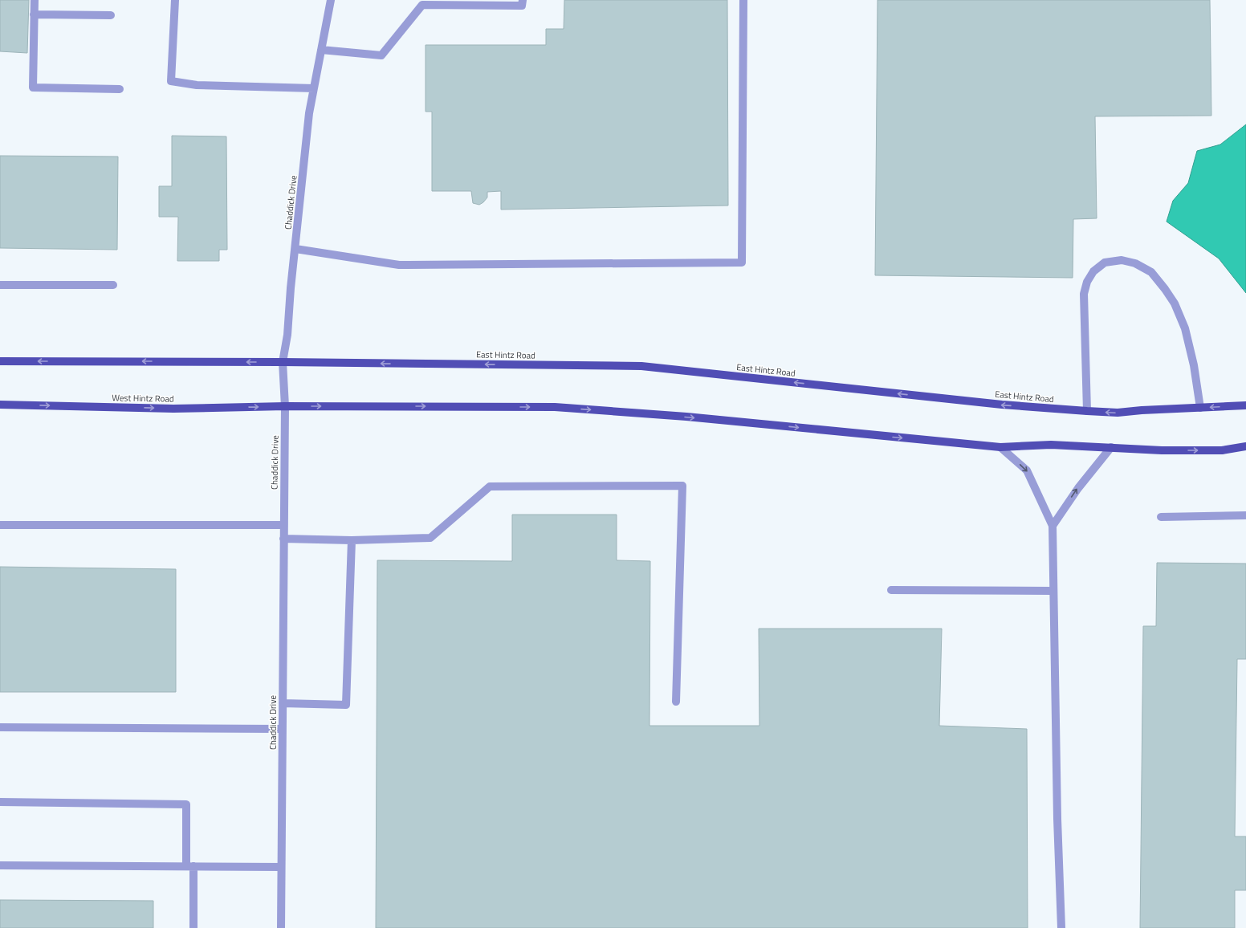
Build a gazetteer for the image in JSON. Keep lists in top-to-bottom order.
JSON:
{
  "streets": {
    "main road": ["East Hintz Road", "West Hintz Road"],
    "street": ["Chaddick Drive"]
  },
  "crossings": [
    ["Chaddick Drive", "East Hintz Road"],
    ["Chaddick Drive", "West Hintz Road"]
  ]
}
